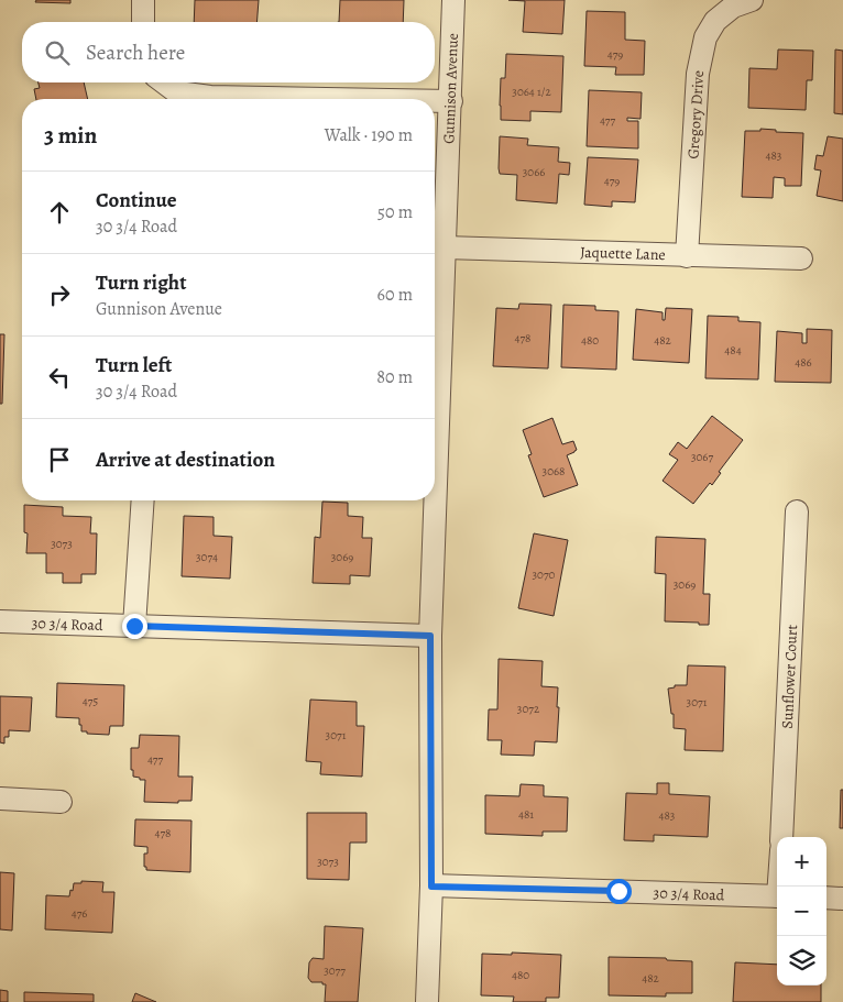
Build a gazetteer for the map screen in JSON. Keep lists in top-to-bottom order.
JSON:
{
  "streets": {
    "street": [
      "Gunnison Avenue",
      "Gregory Drive",
      "Jaquette Lane",
      "30 3/4 Road",
      "Sunflower Court"
    ]
  },
  "crossings": [
    ["Gunnison Avenue", "Jaquette Lane"],
    ["Gunnison Avenue", "30 3/4 Road"],
    ["Gregory Drive", "Jaquette Lane"]
  ],
  "house_numbers": [
    "479",
    "3064 1/2",
    "477",
    "483",
    "3066",
    "479",
    "478",
    "480",
    "482",
    "484",
    "486",
    "3067",
    "3068",
    "3073",
    "3074",
    "3069",
    "3070",
    "3069",
    "475",
    "3071",
    "3072",
    "3071",
    "477",
    "481",
    "483",
    "478",
    "3073",
    "476",
    "3077",
    "480",
    "482"
  ],
  "page": {
    "search": "Search here",
    "heading": ["3 min", "Walk · 190 m"],
    "list": [
      ["Continue", "30 3/4 Road", "50 m"],
      ["Turn right", "Gunnison Avenue", "60 m"],
      ["Turn left", "30 3/4 Road", "80 m"],
      "Arrive at destination"
    ],
    "map_buttons": ["+", "−"]
  }
}
